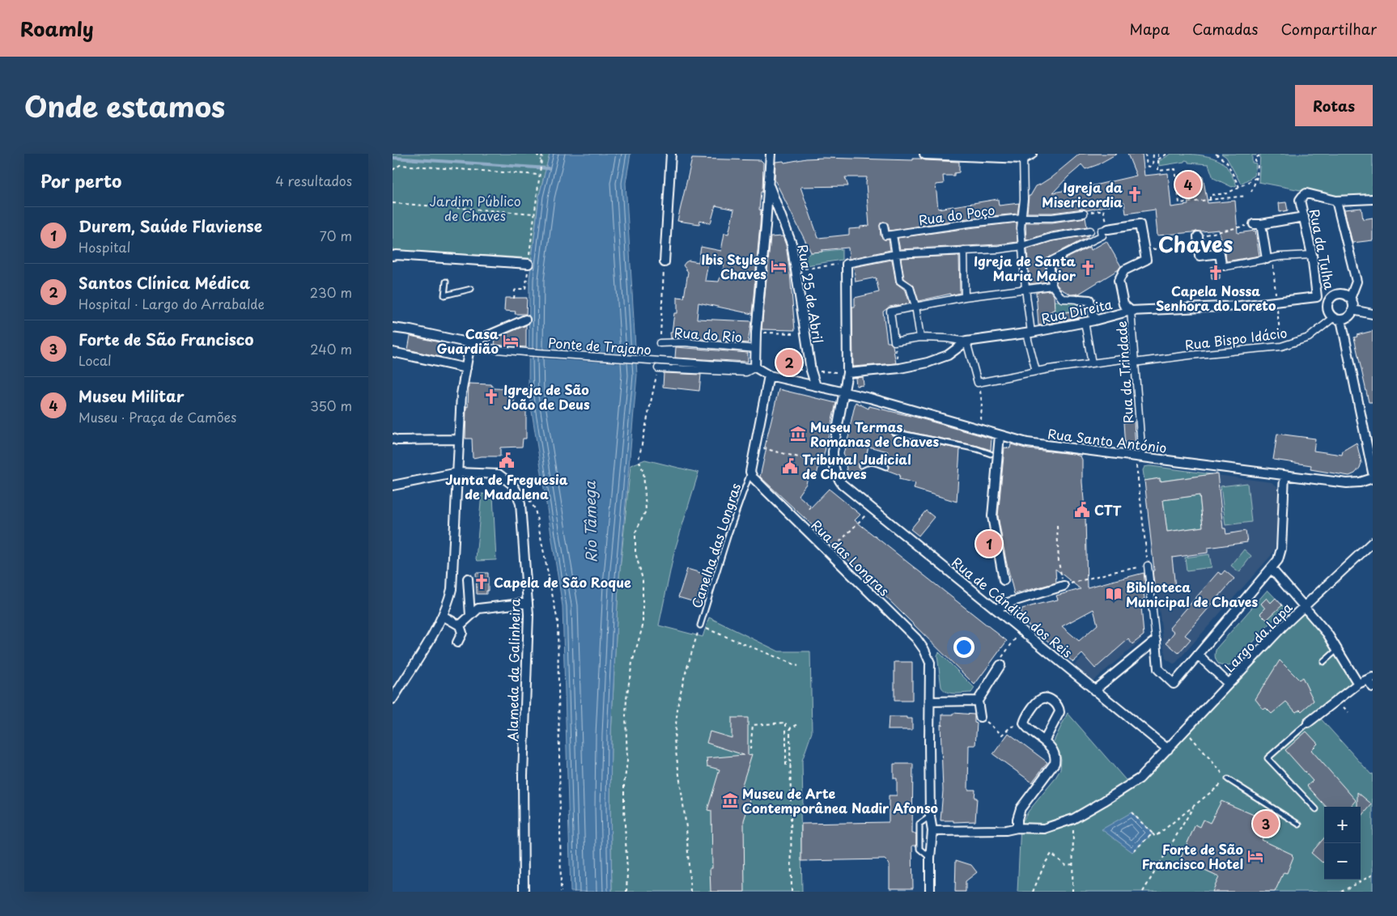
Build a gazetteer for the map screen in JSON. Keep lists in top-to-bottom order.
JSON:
{
  "streets": {
    "street": [
      "Rua do Poço",
      "Rua da Tulha",
      "Rua 25 de Abril",
      "Rua Direita",
      "Rua do Rio",
      "Rua Bispo Idácio",
      "Ponte de Trajano",
      "Rua da Trindade",
      "Rua Santo António",
      "Rua das Longras",
      "Rua de Cândido dos Reis",
      "Largo da Lapa",
      "Alameda da Galinheira"
    ],
    "lane": ["Canelha das Longras"]
  },
  "crossings": [
    ["Rua da Tulha", "Rua Direita"],
    ["Rua da Tulha", "Rua Bispo Idácio"],
    ["Rua 25 de Abril", "Rua Santo António"],
    ["Rua Direita", "Rua Bispo Idácio"],
    ["Rua Direita", "Rua da Trindade"],
    ["Rua Bispo Idácio", "Rua da Trindade"],
    ["Ponte de Trajano", "Rua Santo António"],
    ["Rua da Trindade", "Rua Santo António"],
    ["Canelha das Longras", "Rua das Longras"],
    ["Rua de Cândido dos Reis", "Largo da Lapa"]
  ],
  "districts": ["Chaves"],
  "water": ["Rio Tâmega"],
  "parks": ["Jardim Público de Chaves"],
  "places": {
    "church": [
      "Igreja da Misericordia",
      "Igreja de Santa Maria Maior",
      "Capela Nossa Senhora do Loreto",
      "Igreja de São João de Deus",
      "Capela de São Roque"
    ],
    "hotel": ["Ibis Styles Chaves", "Casa Guardião", "Forte de São Francisco Hotel"],
    "museum": ["Museu Termas Romanas de Chaves", "Museu de Arte Contemporânea Nadir Afonso"],
    "public building": ["Junta de Freguesia de Madalena", "Tribunal Judicial de Chaves", "CTT"],
    "library": ["Biblioteca Municipal de Chaves"]
  },
  "page": {
    "header": "Roamly",
    "nav": ["Mapa", "Camadas", "Compartilhar"],
    "title": "Onde estamos",
    "buttons": "Rotas",
    "heading": ["Por perto", "4 resultados"],
    "pins": [
      "4",
      "2",
      "1",
      "3"
    ],
    "list": [
      {
        "mark": "1",
        "name": "Durem, Saúde Flaviense",
        "note": "Hospital",
        "value": "70 m"
      },
      {
        "mark": "2",
        "name": "Santos Clínica Médica",
        "note": "Hospital · Largo do Arrabalde",
        "value": "230 m"
      },
      {
        "mark": "3",
        "name": "Forte de São Francisco",
        "note": "Local",
        "value": "240 m"
      },
      {
        "mark": "4",
        "name": "Museu Militar",
        "note": "Museu · Praça de Camões",
        "value": "350 m"
      }
    ],
    "map_buttons": ["+", "−"]
  }
}
